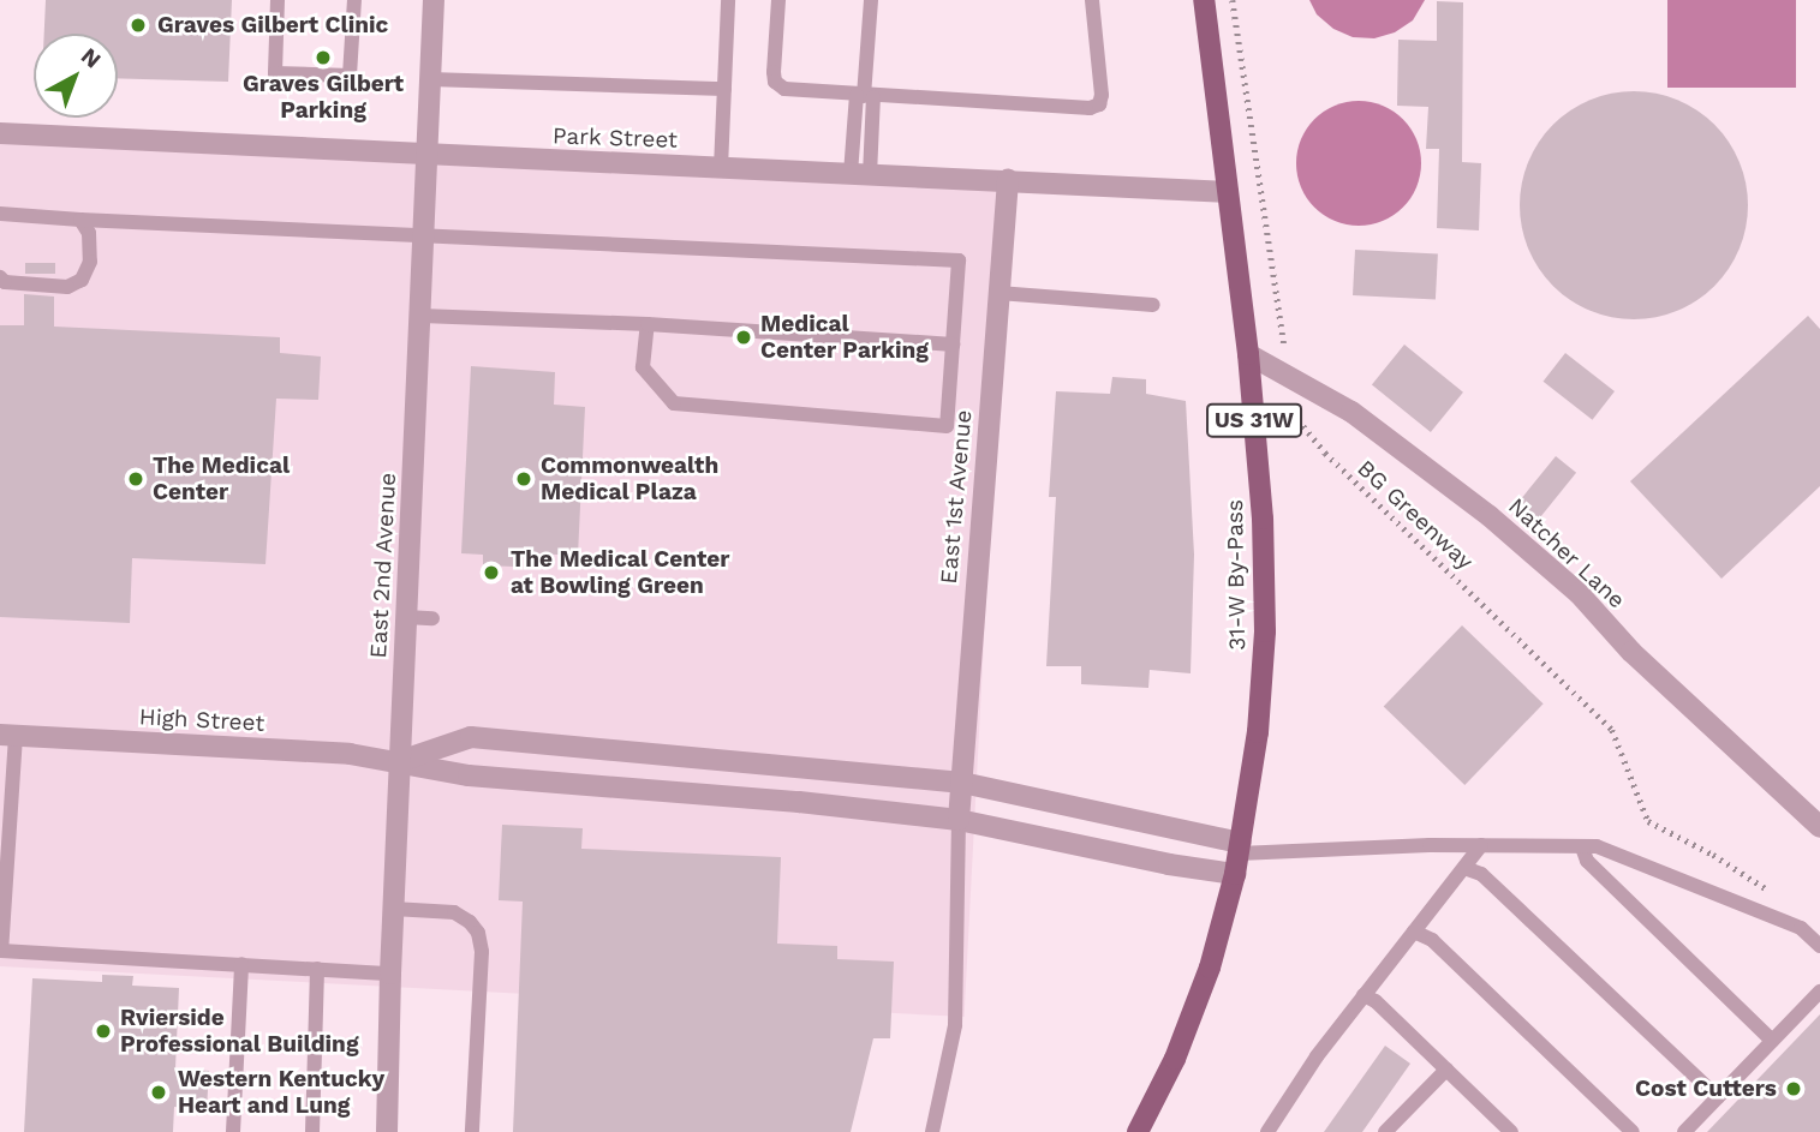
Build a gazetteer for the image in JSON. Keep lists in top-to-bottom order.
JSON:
{
  "streets": {
    "main road": ["US 31W", "31-W By-Pass"],
    "street": [
      "Park Street",
      "East 1st Avenue",
      "Natcher Lane",
      "East 2nd Avenue",
      "High Street"
    ],
    "path": ["BG Greenway"]
  },
  "crossings": [
    ["Park Street", "East 1st Avenue"],
    ["Park Street", "East 2nd Avenue"],
    ["Park Street", "31-W By-Pass"],
    ["East 1st Avenue", "High Street"],
    ["BG Greenway", "Natcher Lane"],
    ["Natcher Lane", "31-W By-Pass"],
    ["East 2nd Avenue", "High Street"],
    ["31-W By-Pass", "High Street"]
  ],
  "places": [
    "Graves Gilbert Clinic",
    "Graves Gilbert Parking",
    "Medical Center Parking",
    "The Medical Center",
    "Commonwealth Medical Plaza",
    "The Medical Center at Bowling Green",
    "Rvierside Professional Building",
    "Cost Cutters",
    "Western Kentucky Heart and Lung"
  ],
  "north": "top right"
}
